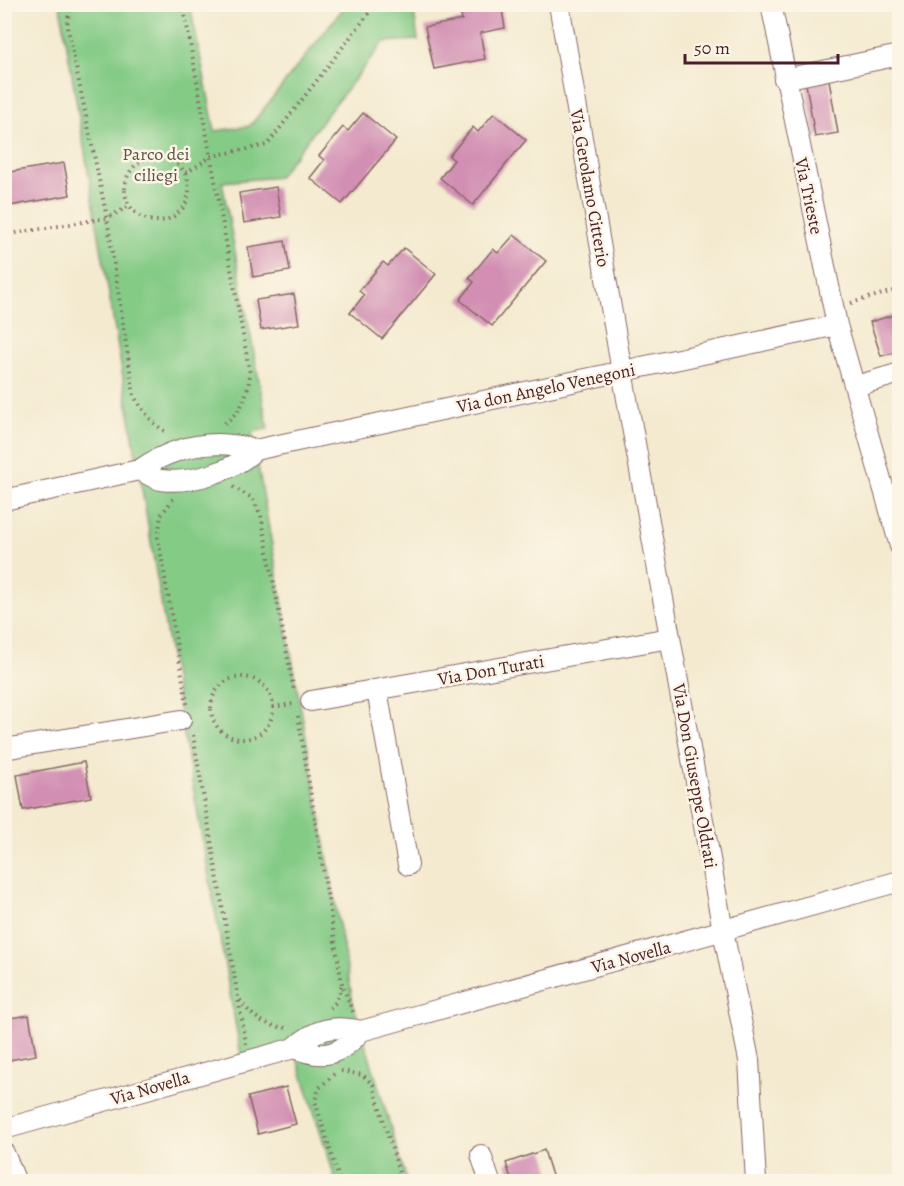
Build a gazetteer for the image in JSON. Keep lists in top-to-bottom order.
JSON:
{
  "streets": {
    "street": [
      "Via Gerolamo Citterio",
      "Via Trieste",
      "Via don Angelo Venegoni",
      "Via Don Turati",
      "Via Don Giuseppe Oldrati",
      "Via Novella"
    ]
  },
  "crossings": [
    ["Via Gerolamo Citterio", "Via don Angelo Venegoni"],
    ["Via Gerolamo Citterio", "Via Don Giuseppe Oldrati"],
    ["Via Trieste", "Via don Angelo Venegoni"],
    ["Via don Angelo Venegoni", "Via Don Giuseppe Oldrati"],
    ["Via Don Turati", "Via Don Giuseppe Oldrati"],
    ["Via Don Giuseppe Oldrati", "Via Novella"]
  ],
  "parks": ["Parco dei ciliegi"],
  "scale_bar": "50 m"
}
